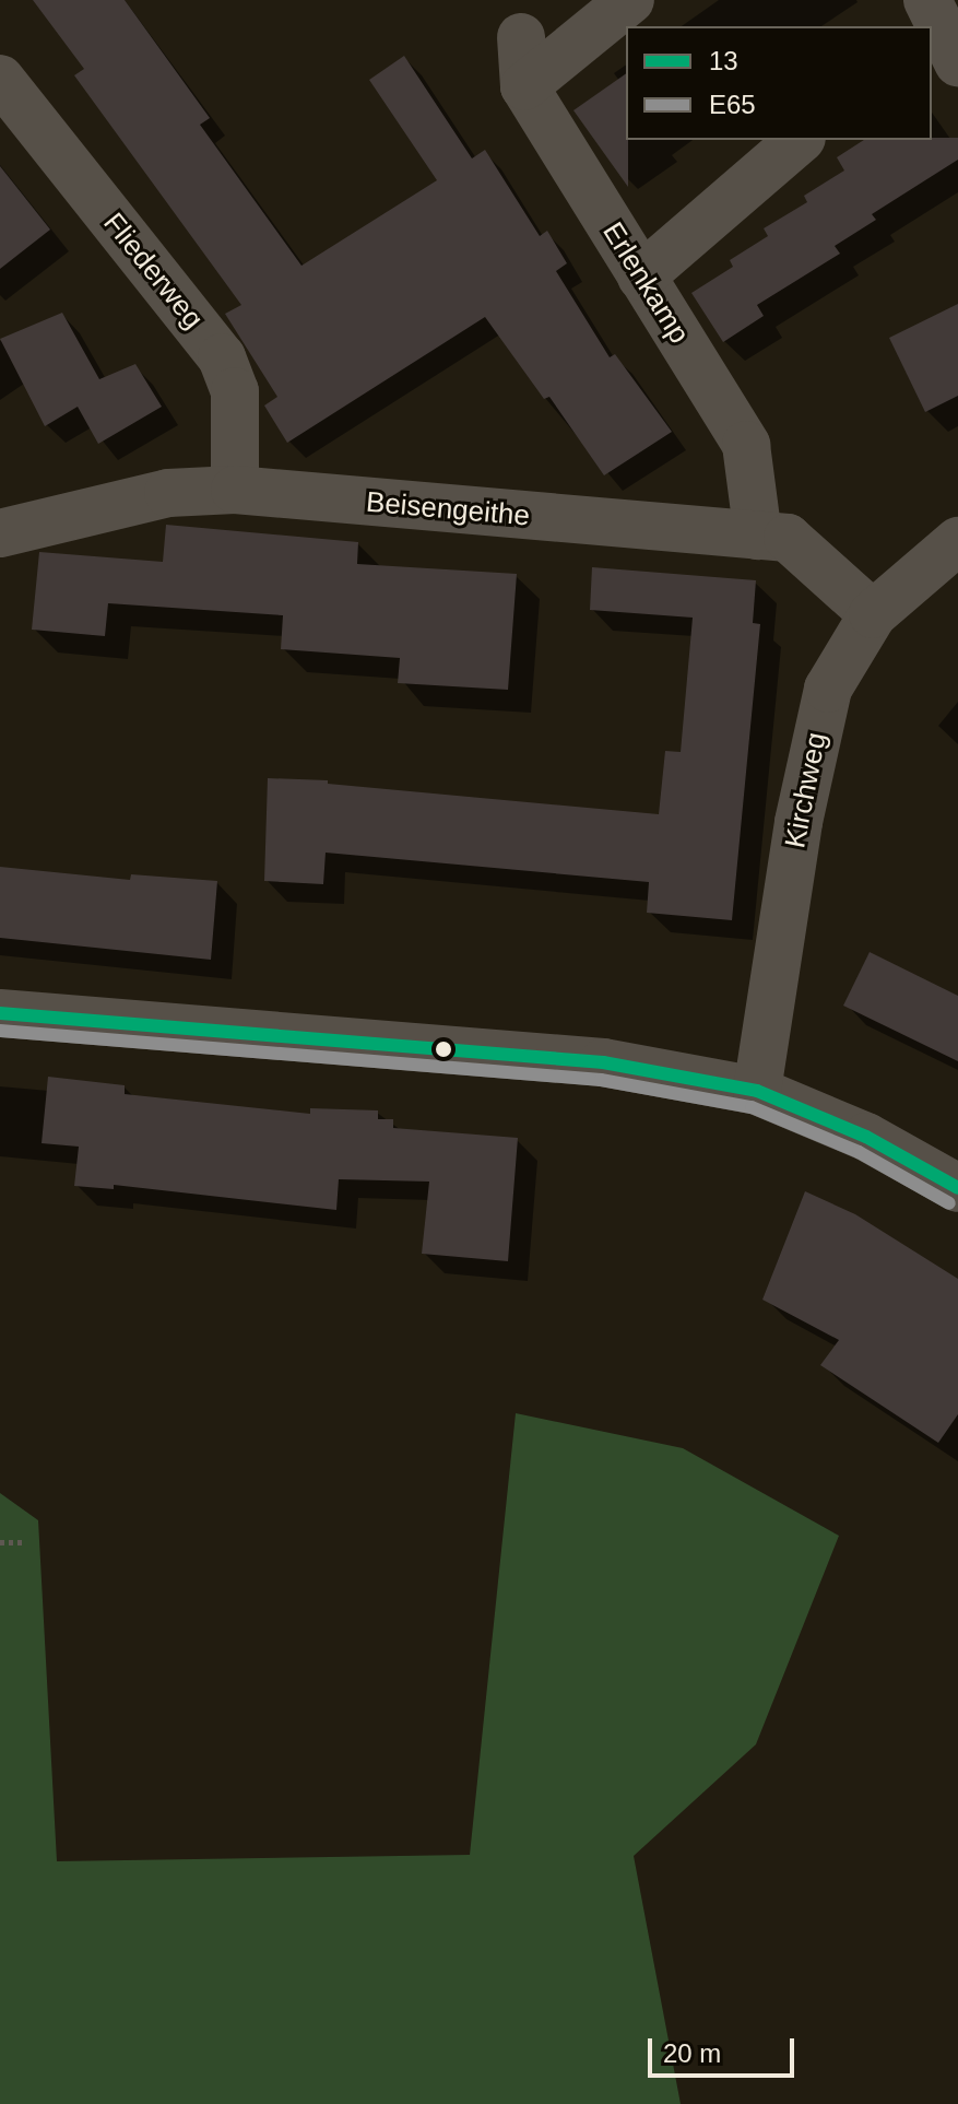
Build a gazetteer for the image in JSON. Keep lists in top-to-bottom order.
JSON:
{
  "streets": {
    "street": [
      "Fliederweg",
      "Erlenkamp",
      "Beisengeithe",
      "Kirchweg"
    ]
  },
  "crossings": [
    ["Fliederweg", "Beisengeithe"],
    ["Erlenkamp", "Beisengeithe"],
    ["Beisengeithe", "Kirchweg"]
  ],
  "lines": ["transit line 13", "transit line E65"],
  "legend": ["13", "E65"],
  "scale_bar": "20 m"
}
